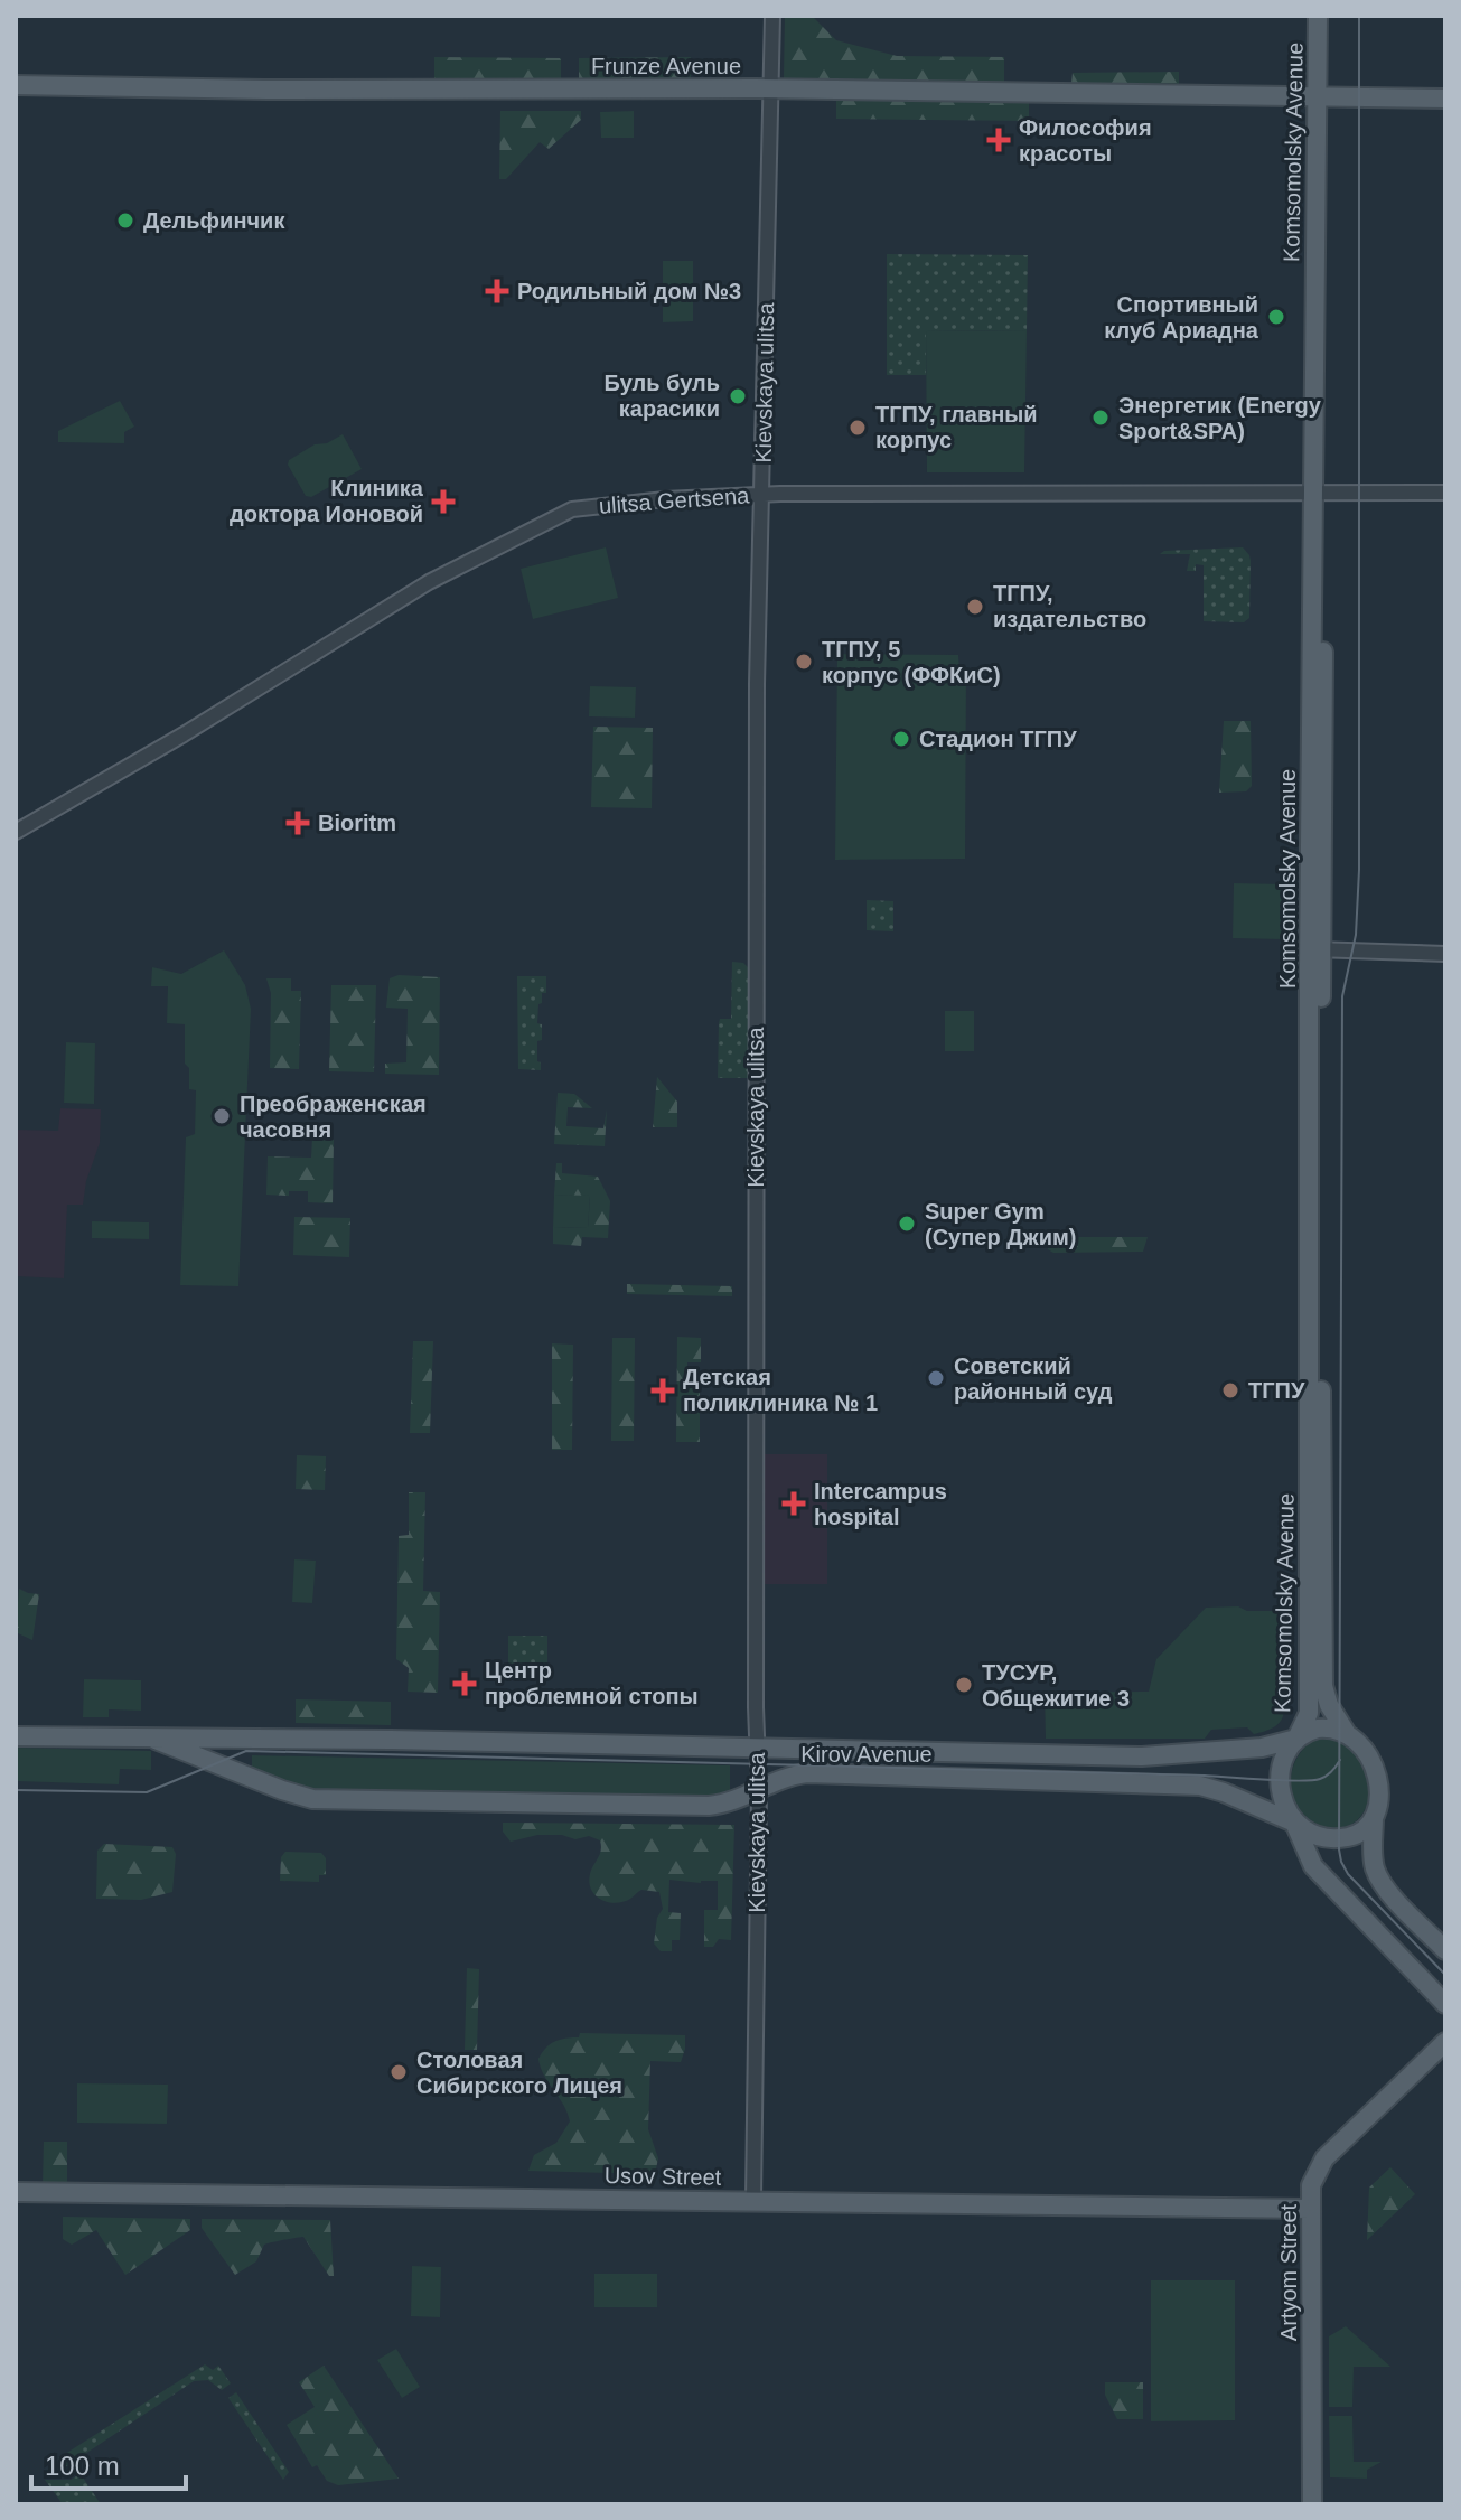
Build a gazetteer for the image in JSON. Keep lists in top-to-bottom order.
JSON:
{
  "streets": {
    "main road": [
      "Frunze Avenue",
      "Komsomolsky Avenue",
      "Kirov Avenue",
      "Usov Street",
      "Artyom Street"
    ],
    "street": ["Kievskaya ulitsa", "ulitsa Gertsena"]
  },
  "crossings": [
    ["Frunze Avenue", "Komsomolsky Avenue"],
    ["Frunze Avenue", "Kievskaya ulitsa"],
    ["Komsomolsky Avenue", "ulitsa Gertsena"],
    ["Komsomolsky Avenue", "Kirov Avenue"],
    ["Kievskaya ulitsa", "ulitsa Gertsena"],
    ["Kievskaya ulitsa", "Kirov Avenue"],
    ["Kievskaya ulitsa", "Usov Street"],
    ["Usov Street", "Artyom Street"]
  ],
  "places": {
    "health": [
      "Философия красоты",
      "Родильный дом №3",
      "Клиника доктора Ионовой",
      "Bioritm",
      "Детская поликлиника № 1",
      "Intercampus hospital",
      "Центр проблемной стопы"
    ],
    "other": [
      "Дельфинчик",
      "Спортивный клуб Ариадна",
      "Буль буль карасики",
      "Энергетик (Energy Sport&SPA)",
      "ТГПУ, главный корпус",
      "ТГПУ, издательство",
      "ТГПУ, 5 корпус (ФФКиС)",
      "Стадион ТГПУ",
      "Преображенская часовня",
      "Super Gym (Супер Джим)",
      "Советский районный суд",
      "ТГПУ",
      "ТУСУР, Общежитие 3",
      "Столовая Сибирского Лицея"
    ]
  },
  "scale_bar": "100 m"
}
